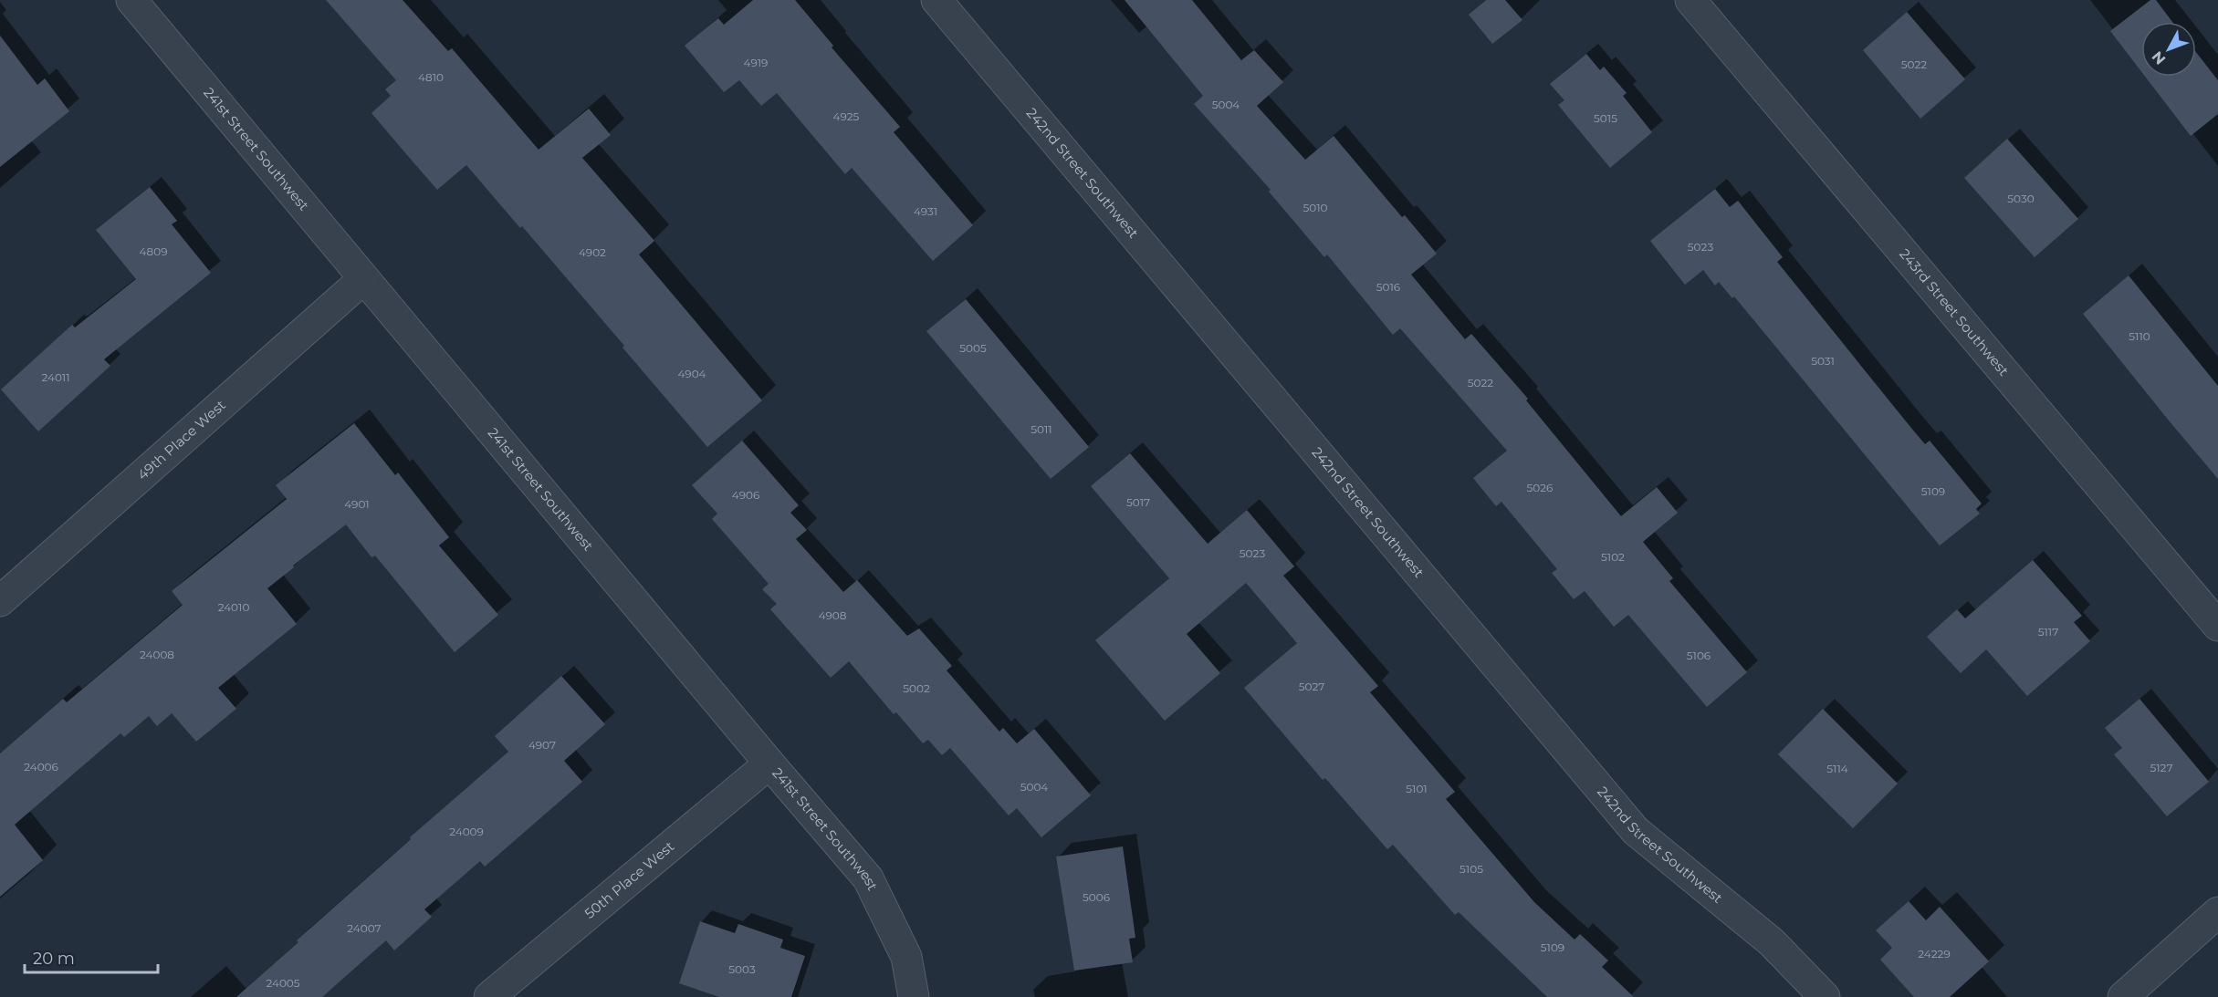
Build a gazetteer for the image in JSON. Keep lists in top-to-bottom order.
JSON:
{
  "streets": {
    "street": [
      "241st Street Southwest",
      "242nd Street Southwest",
      "243rd Street Southwest",
      "49th Place West",
      "50th Place West"
    ]
  },
  "crossings": [
    ["241st Street Southwest", "49th Place West"],
    ["241st Street Southwest", "50th Place West"]
  ],
  "house_numbers": [
    "4919",
    "5022",
    "4810",
    "5004",
    "4925",
    "5015",
    "5030",
    "5010",
    "4931",
    "5023",
    "4809",
    "4902",
    "5016",
    "5110",
    "5005",
    "5031",
    "4904",
    "24011",
    "5022",
    "5011",
    "5026",
    "5109",
    "4906",
    "5017",
    "4901",
    "5023",
    "5102",
    "24010",
    "4908",
    "5117",
    "24008",
    "5106",
    "5027",
    "5002",
    "4907",
    "24006",
    "5127",
    "5114",
    "5004",
    "5101",
    "24009",
    "5105",
    "5006",
    "24007",
    "5109",
    "24229",
    "5003",
    "24005"
  ],
  "scale_bar": "20 m",
  "north": "bottom left"
}
